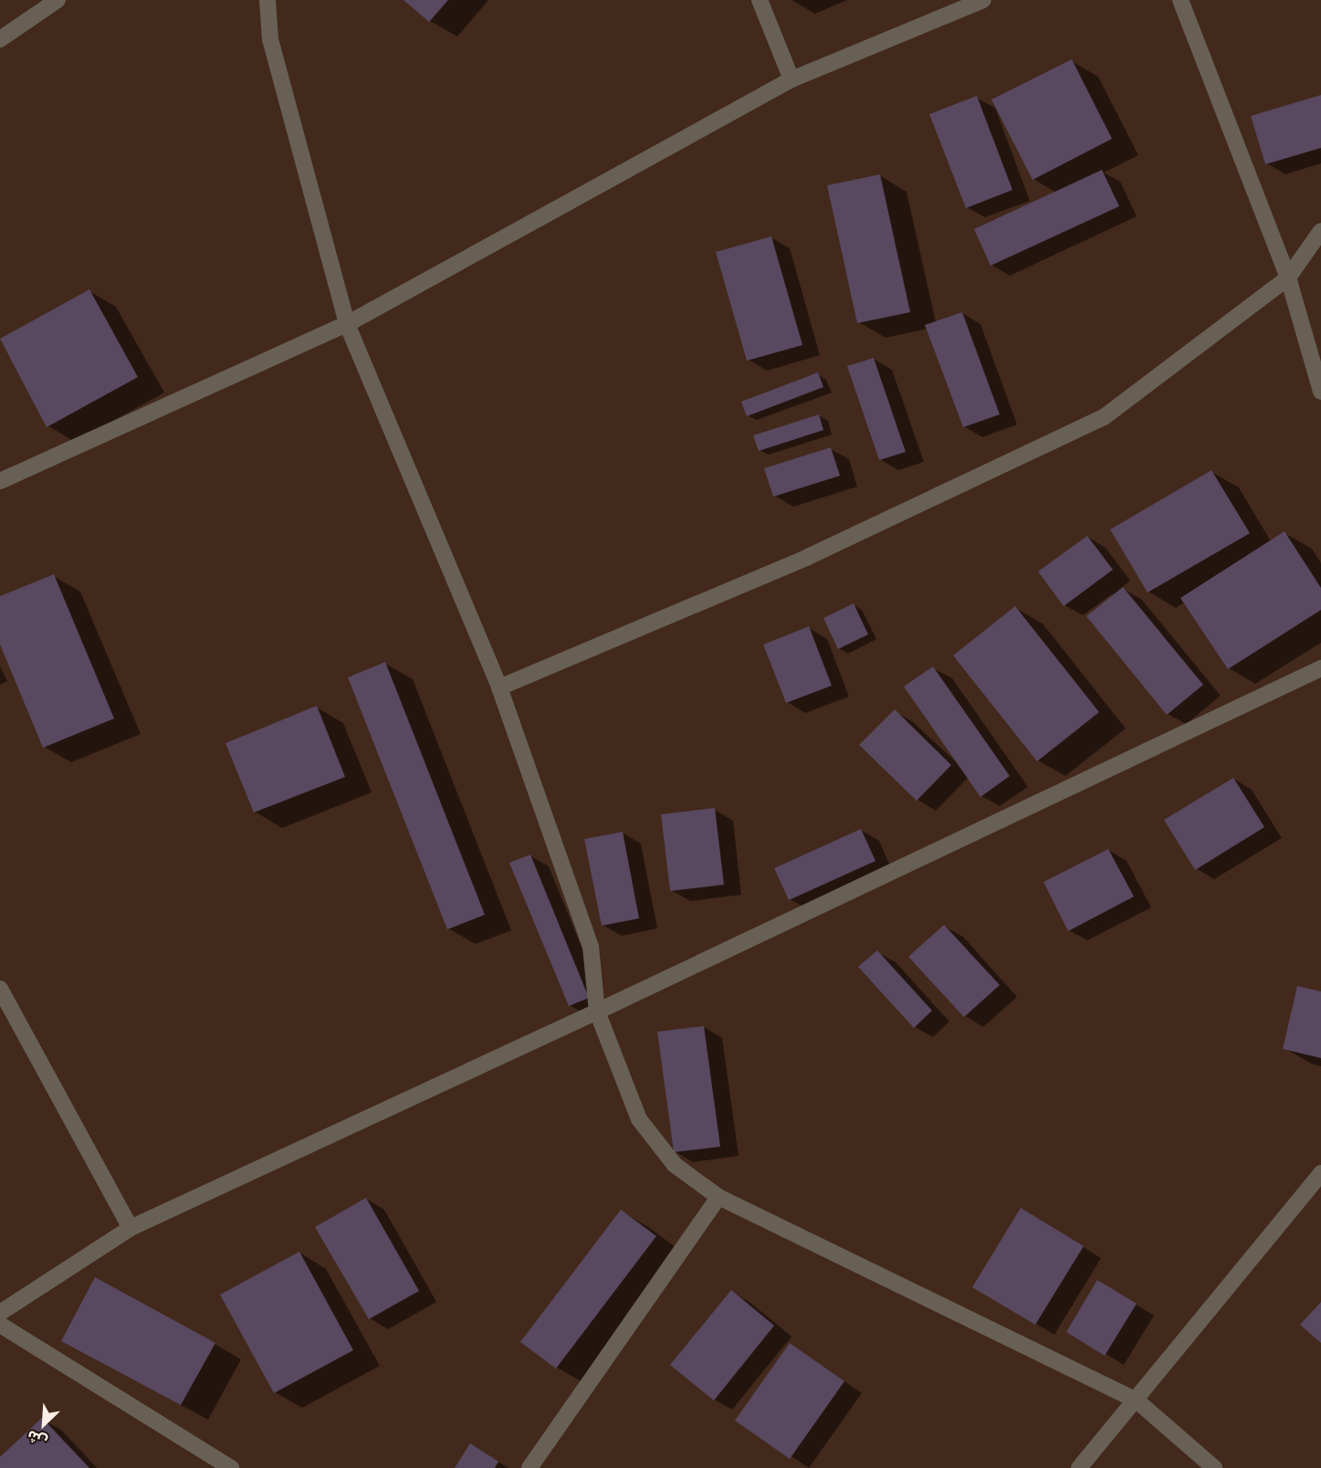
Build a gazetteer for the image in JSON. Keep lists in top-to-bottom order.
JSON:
{
  "north": "bottom left"
}
